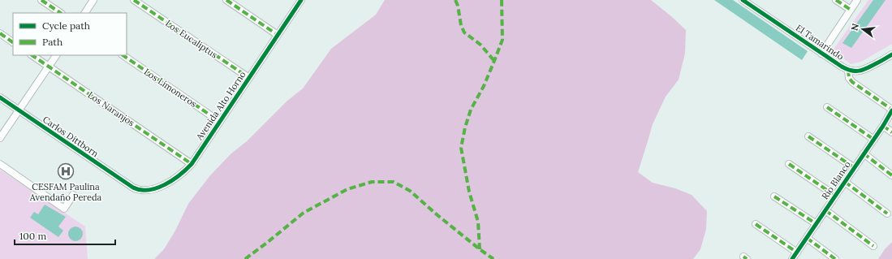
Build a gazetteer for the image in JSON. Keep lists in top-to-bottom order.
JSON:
{
  "streets": {
    "street": [
      "Los Eucaliptus",
      "El Tamarindo",
      "Los Limoneros",
      "Avenida Alto Horno",
      "Los Naranjos",
      "Carlos Dittborn",
      "Río Blanco"
    ]
  },
  "crossings": [
    ["Los Eucaliptus", "Avenida Alto Horno"],
    ["Los Limoneros", "Avenida Alto Horno"],
    ["Avenida Alto Horno", "Los Naranjos"],
    ["Avenida Alto Horno", "Carlos Dittborn"]
  ],
  "places": {
    "hospital": ["CESFAM Paulina Avendaño Pereda"]
  },
  "legend": ["Cycle path", "Path"],
  "scale_bar": "100 m",
  "north": "left"
}
